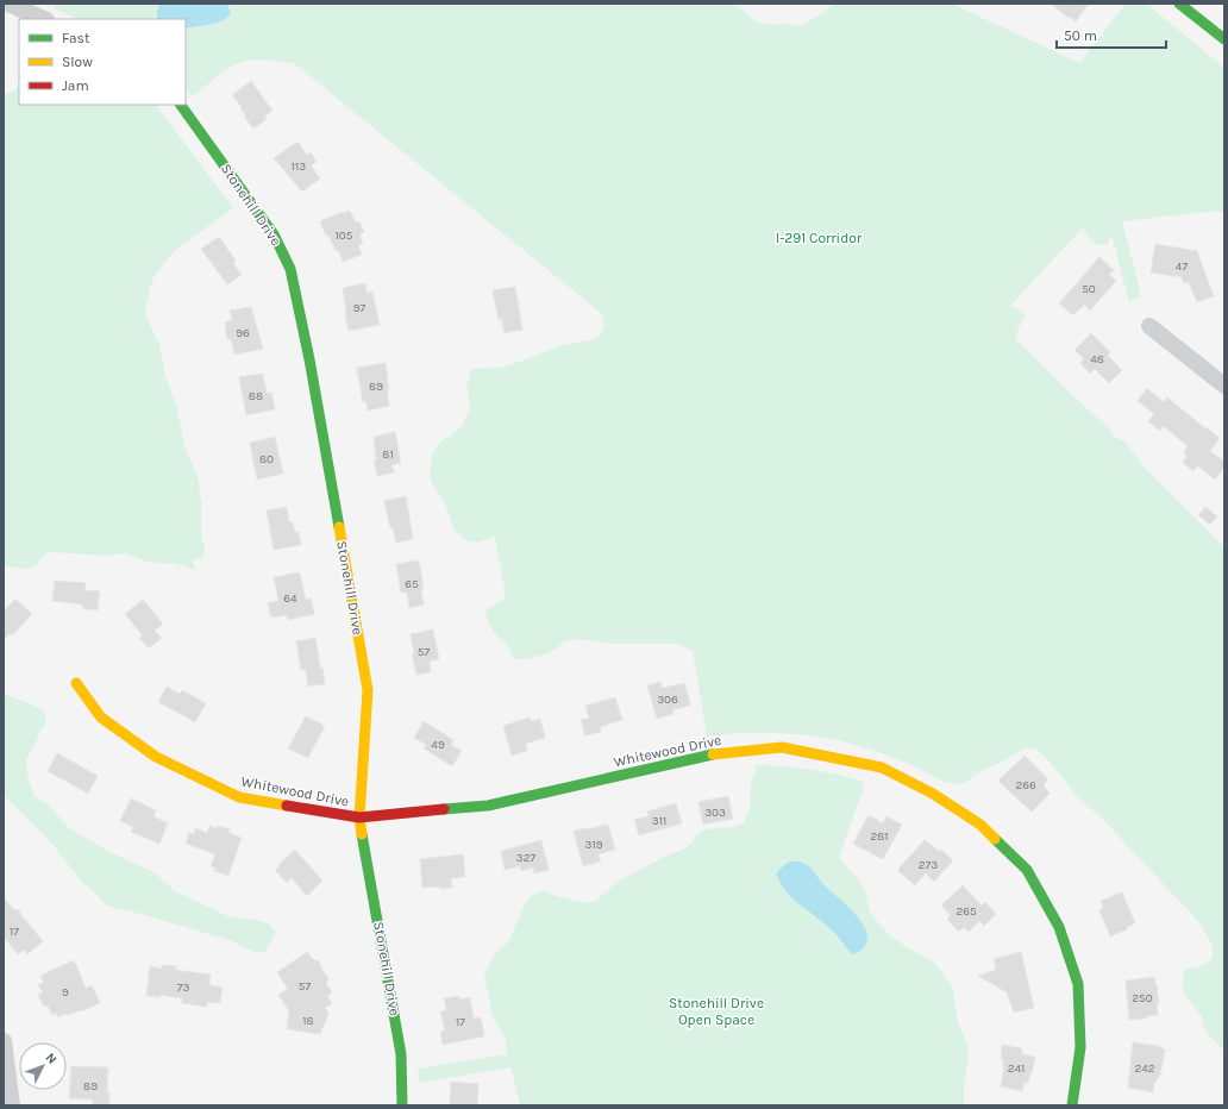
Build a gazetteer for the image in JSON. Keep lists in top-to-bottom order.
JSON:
{
  "streets": {
    "street": ["Stonehill Drive", "Whitewood Drive"]
  },
  "crossings": [
    ["Stonehill Drive", "Whitewood Drive"]
  ],
  "parks": ["I-291 Corridor", "Stonehill Drive Open Space"],
  "house_numbers": [
    "113",
    "105",
    "47",
    "50",
    "97",
    "96",
    "48",
    "89",
    "88",
    "81",
    "80",
    "65",
    "64",
    "57",
    "306",
    "49",
    "266",
    "303",
    "311",
    "281",
    "319",
    "327",
    "273",
    "265",
    "17",
    "57",
    "73",
    "9",
    "250",
    "18",
    "17",
    "241",
    "242",
    "89"
  ],
  "legend": ["Fast", "Slow", "Jam"],
  "scale_bar": "50 m",
  "north": "top right"
}
